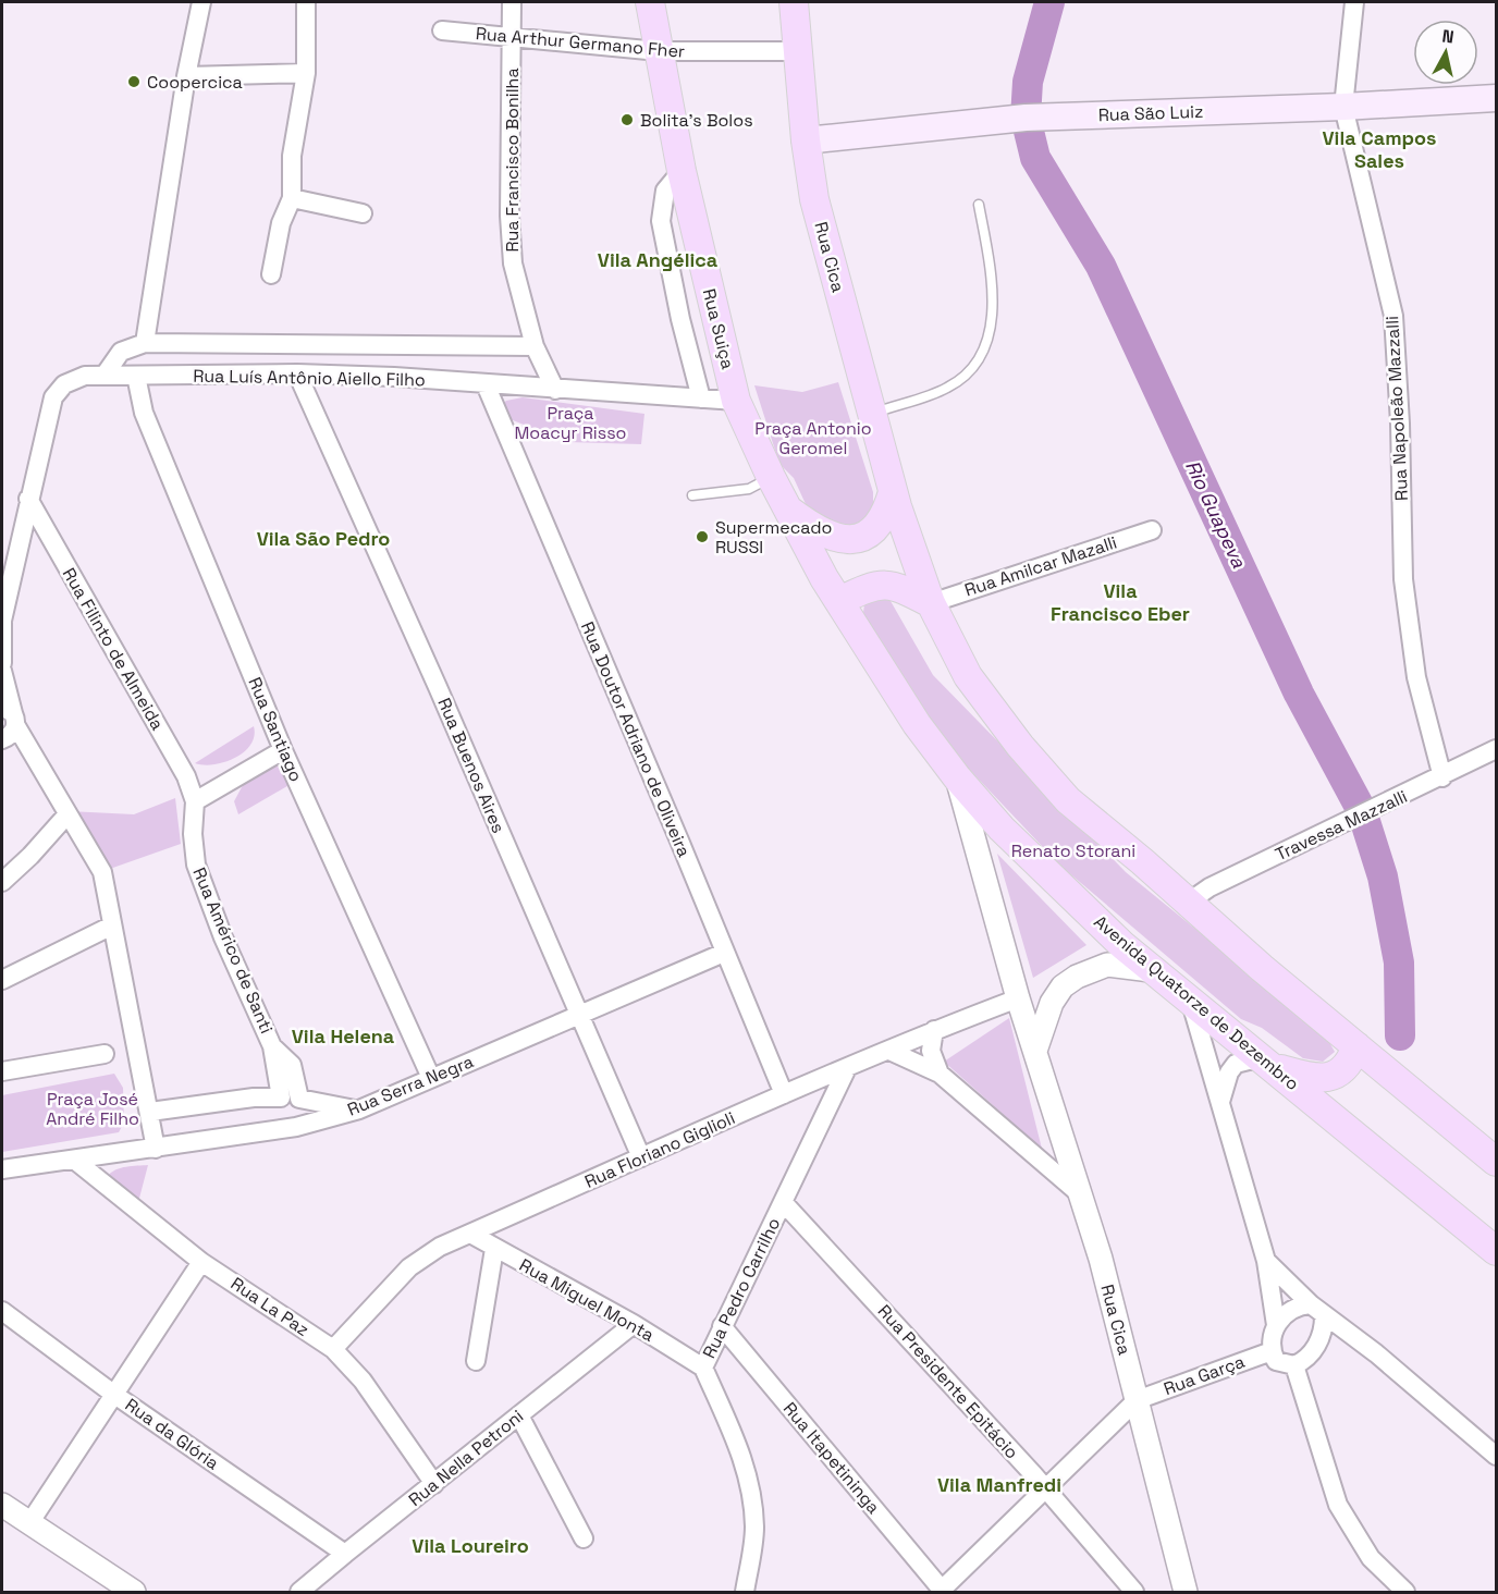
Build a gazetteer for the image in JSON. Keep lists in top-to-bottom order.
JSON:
{
  "streets": {
    "main road": [
      "Rua São Luiz",
      "Rua Cica",
      "Rua Suiça",
      "Avenida Quatorze de Dezembro"
    ],
    "street": [
      "Rua Arthur Germano Fher",
      "Rua Francisco Bonilha",
      "Rua Luís Antônio Aiello Filho",
      "Rua Napoleão Mazzalli",
      "Rua Amilcar Mazalli",
      "Rua Filinto de Almeida",
      "Rua Santiago",
      "Rua Doutor Adriano de Oliveira",
      "Rua Buenos Aires",
      "Travessa Mazzalli",
      "Rua Américo de Santi",
      "Rua Serra Negra",
      "Rua Floriano Giglioli",
      "Rua Pedro Carrilho",
      "Rua Miguel Monta",
      "Rua La Paz",
      "Rua Garça",
      "Rua Presidente Epitácio",
      "Rua da Glória",
      "Rua Nella Petroni",
      "Rua Itapetininga"
    ]
  },
  "crossings": [
    ["Rua Arthur Germano Fher", "Rua Francisco Bonilha"],
    ["Rua Arthur Germano Fher", "Rua Cica"],
    ["Rua Arthur Germano Fher", "Rua Suiça"],
    ["Rua São Luiz", "Rua Cica"],
    ["Rua São Luiz", "Rua Napoleão Mazzalli"],
    ["Rua Francisco Bonilha", "Rua Luís Antônio Aiello Filho"],
    ["Rua Cica", "Avenida Quatorze de Dezembro"],
    ["Rua Cica", "Rua Floriano Giglioli"],
    ["Rua Cica", "Rua Garça"],
    ["Rua Suiça", "Rua Luís Antônio Aiello Filho"],
    ["Rua Suiça", "Avenida Quatorze de Dezembro"],
    ["Rua Luís Antônio Aiello Filho", "Rua Filinto de Almeida"],
    ["Rua Luís Antônio Aiello Filho", "Rua Santiago"],
    ["Rua Luís Antônio Aiello Filho", "Rua Doutor Adriano de Oliveira"],
    ["Rua Luís Antônio Aiello Filho", "Rua Buenos Aires"],
    ["Rua Napoleão Mazzalli", "Travessa Mazzalli"],
    ["Rua Filinto de Almeida", "Rua Américo de Santi"],
    ["Rua Santiago", "Rua Serra Negra"],
    ["Rua Doutor Adriano de Oliveira", "Rua Serra Negra"],
    ["Rua Doutor Adriano de Oliveira", "Rua Floriano Giglioli"],
    ["Rua Buenos Aires", "Rua Serra Negra"],
    ["Rua Buenos Aires", "Rua Floriano Giglioli"],
    ["Rua Serra Negra", "Rua La Paz"],
    ["Rua Floriano Giglioli", "Rua Pedro Carrilho"],
    ["Rua Floriano Giglioli", "Rua Miguel Monta"],
    ["Rua Floriano Giglioli", "Rua La Paz"],
    ["Rua Pedro Carrilho", "Rua Miguel Monta"],
    ["Rua Pedro Carrilho", "Rua Presidente Epitácio"],
    ["Rua Pedro Carrilho", "Rua Itapetininga"],
    ["Rua Miguel Monta", "Rua Nella Petroni"],
    ["Rua La Paz", "Rua Nella Petroni"],
    ["Rua da Glória", "Rua Nella Petroni"]
  ],
  "districts": [
    "Vila Campos Sales",
    "Vila Angélica",
    "Vila São Pedro",
    "Vila Francisco Eber",
    "Vila Helena",
    "Vila Manfredi",
    "Vila Loureiro"
  ],
  "water": ["Rio Guapeva"],
  "parks": [
    "Praça Moacyr Risso",
    "Praça Antonio Geromel",
    "Renato Storani",
    "Praça José André Filho"
  ],
  "places": ["Coopercica", "Bolita's Bolos", "Supermecado RUSSI"],
  "north": "top"
}
